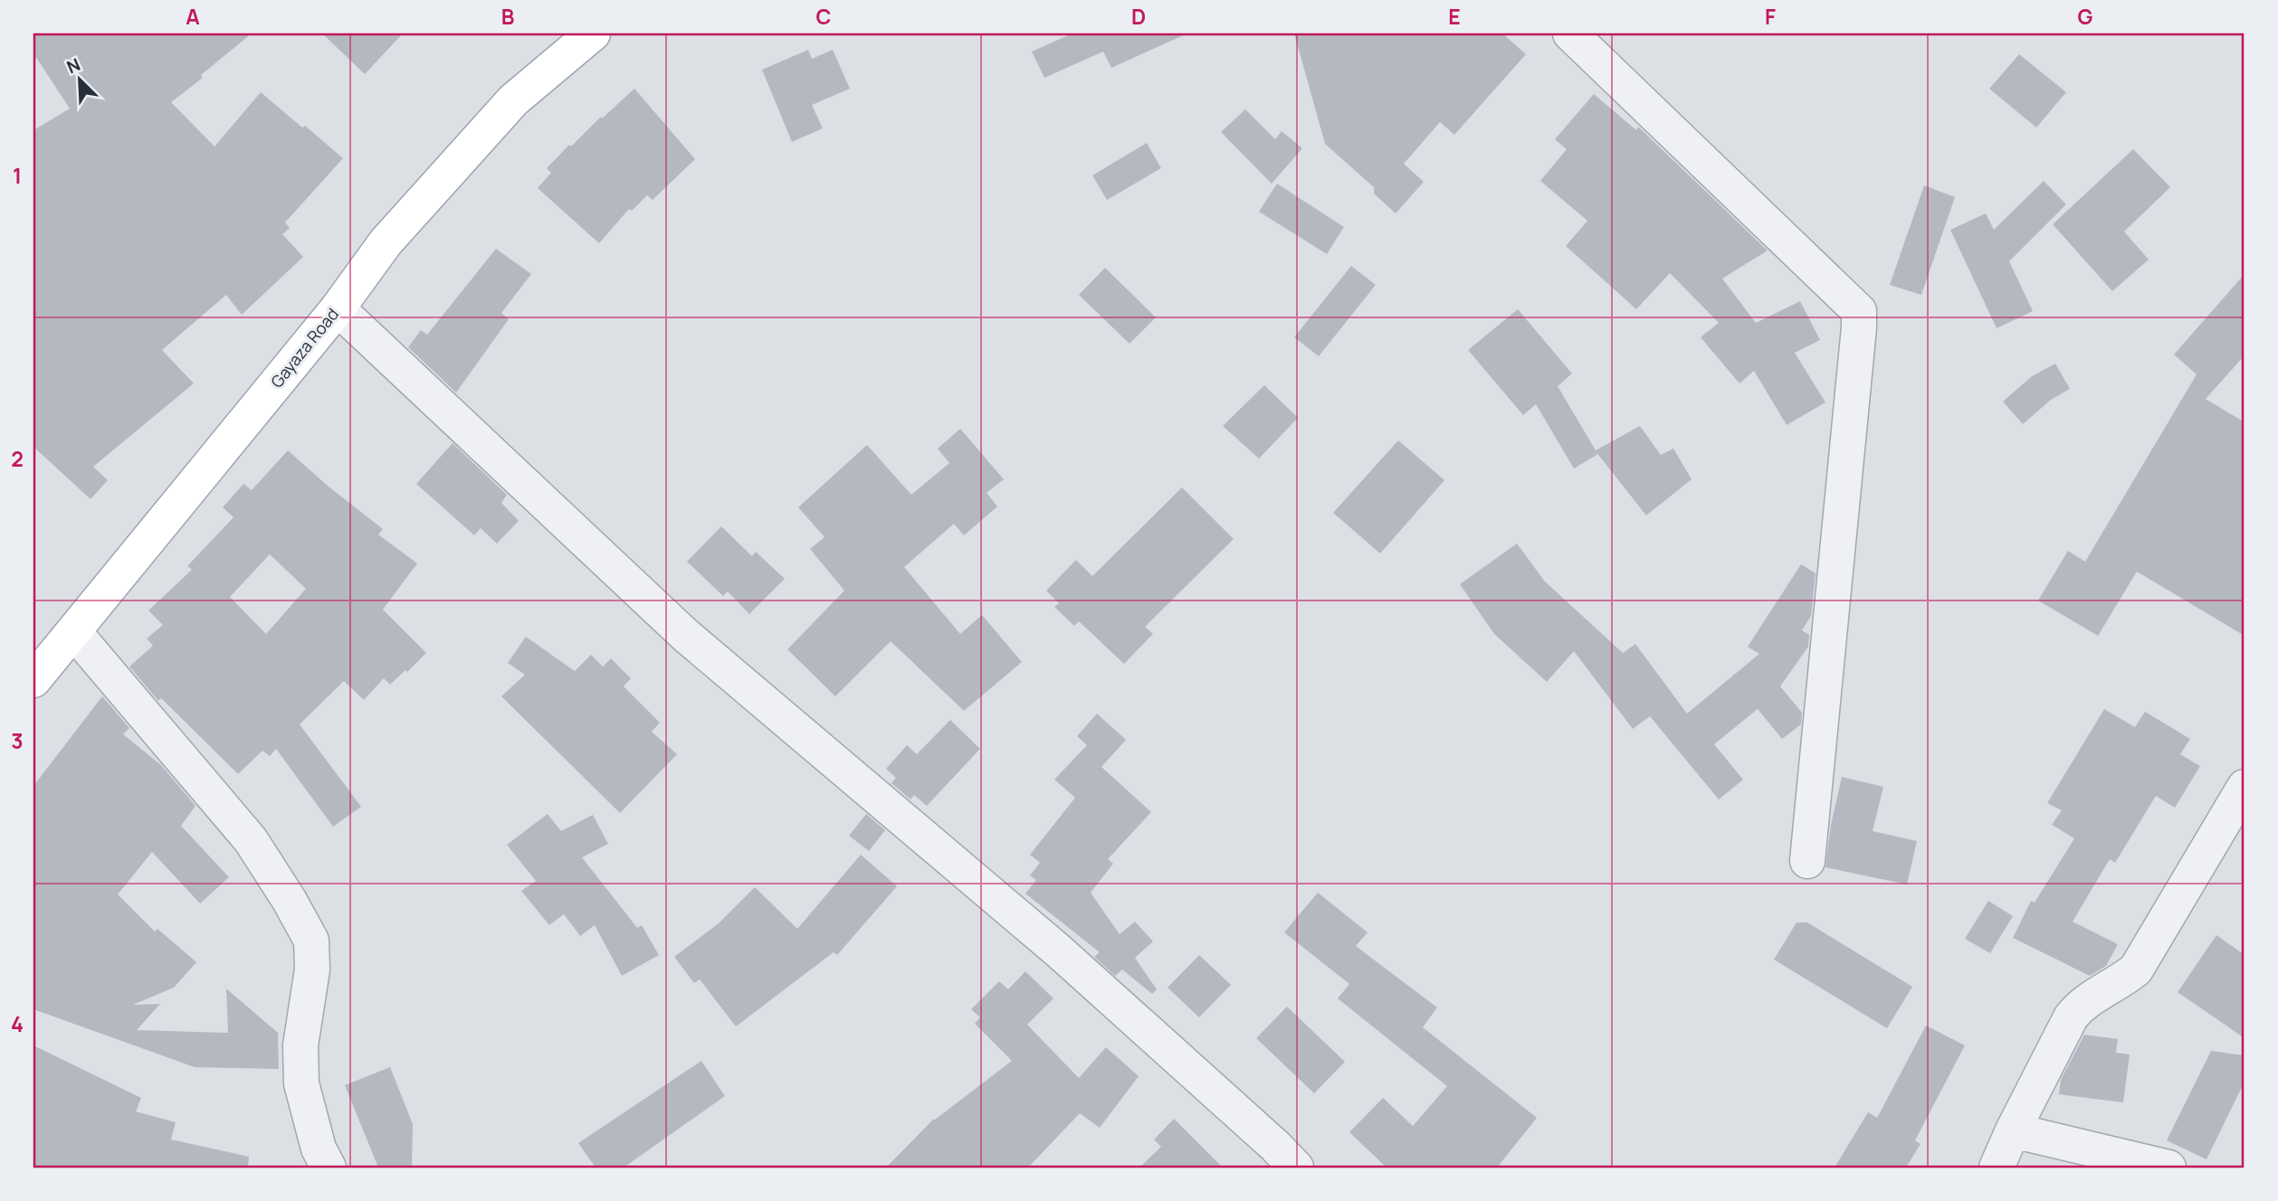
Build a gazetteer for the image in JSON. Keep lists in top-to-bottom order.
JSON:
{
  "streets": {
    "main road": ["Gayaza Road"]
  },
  "north": "top left",
  "grid": {
    "columns": [
      "A",
      "B",
      "C",
      "D",
      "E",
      "F",
      "G"
    ],
    "rows": [
      "1",
      "2",
      "3",
      "4"
    ]
  }
}
